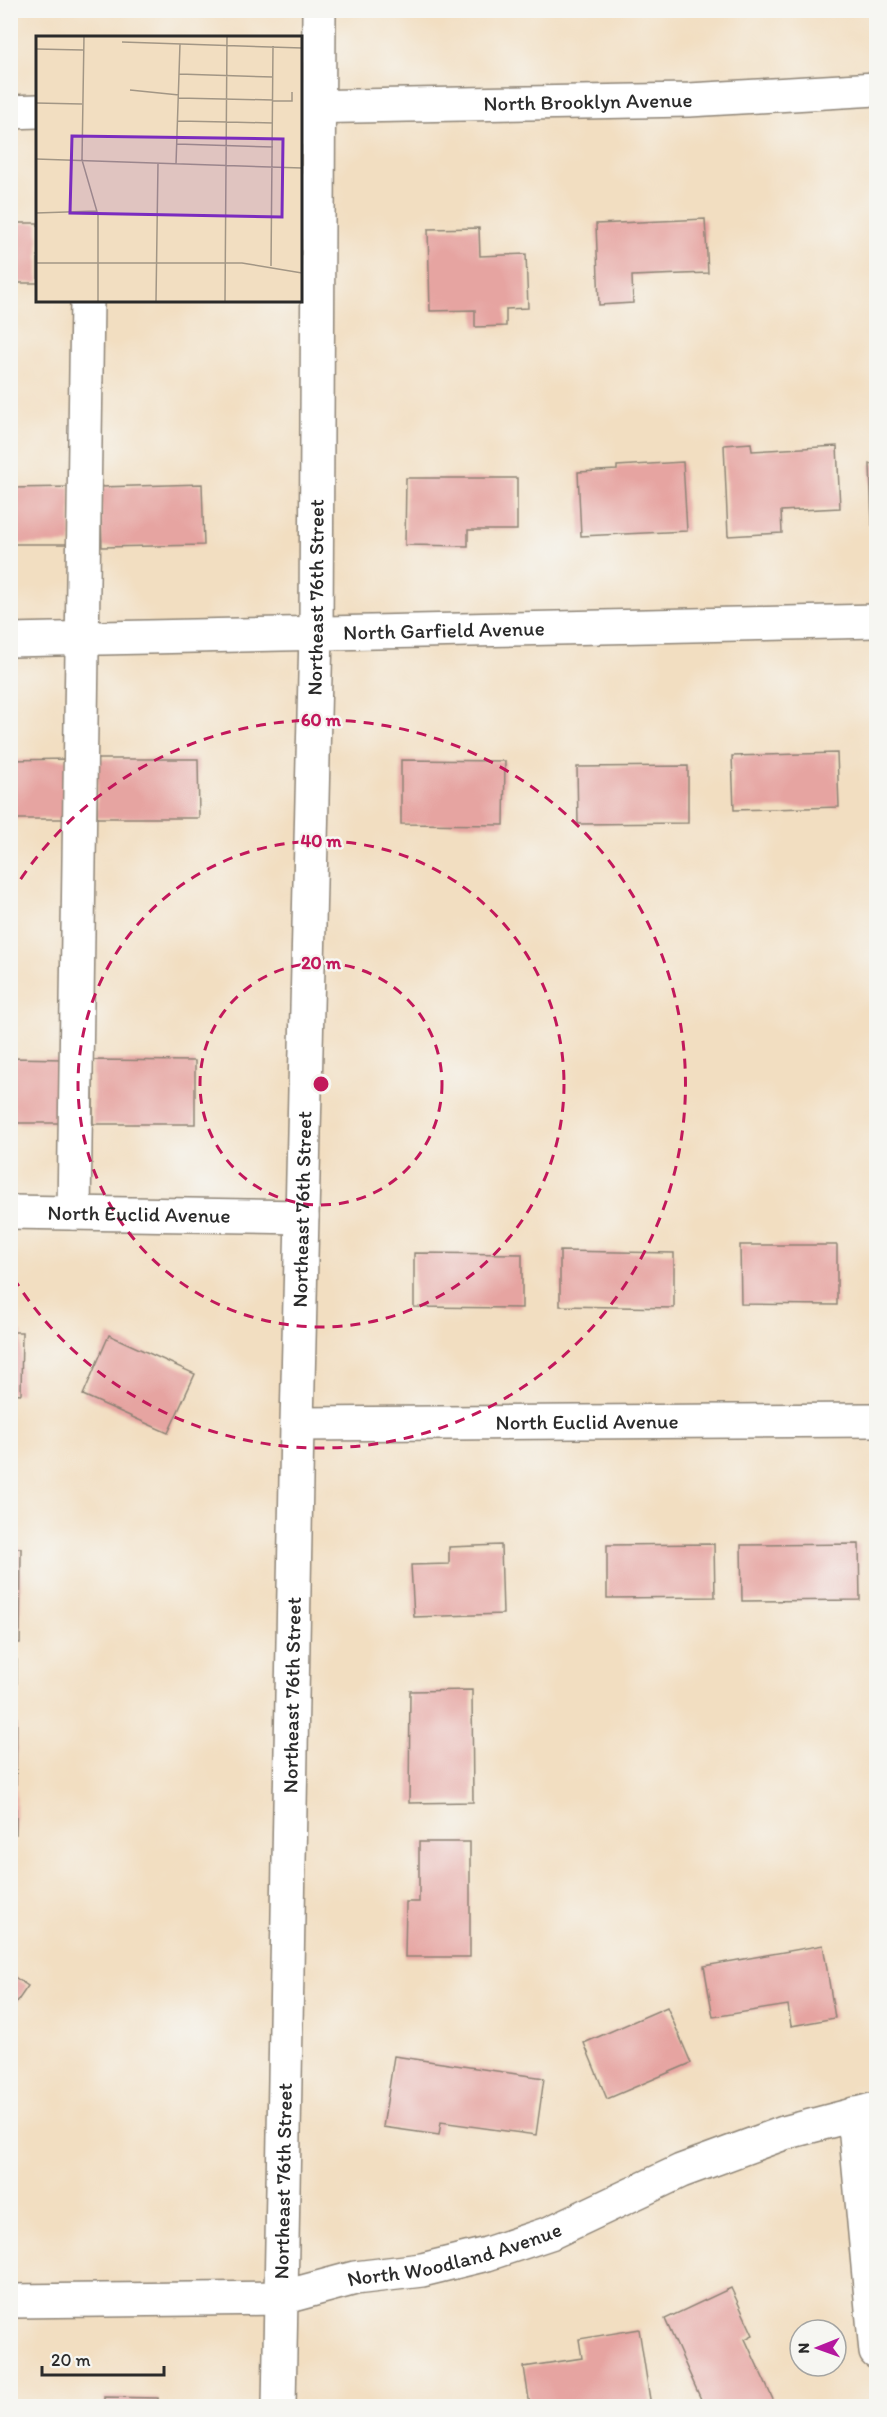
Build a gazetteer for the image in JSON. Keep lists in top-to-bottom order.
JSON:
{
  "streets": {
    "street": [
      "North Brooklyn Avenue",
      "Northeast 76th Street",
      "North Garfield Avenue",
      "North Euclid Avenue",
      "North Woodland Avenue"
    ]
  },
  "crossings": [
    ["North Brooklyn Avenue", "Northeast 76th Street"],
    ["Northeast 76th Street", "North Garfield Avenue"],
    ["Northeast 76th Street", "North Euclid Avenue"],
    ["Northeast 76th Street", "North Woodland Avenue"]
  ],
  "scale_bar": "20 m",
  "north": "left",
  "rings": ["60 m", "40 m", "20 m"]
}
